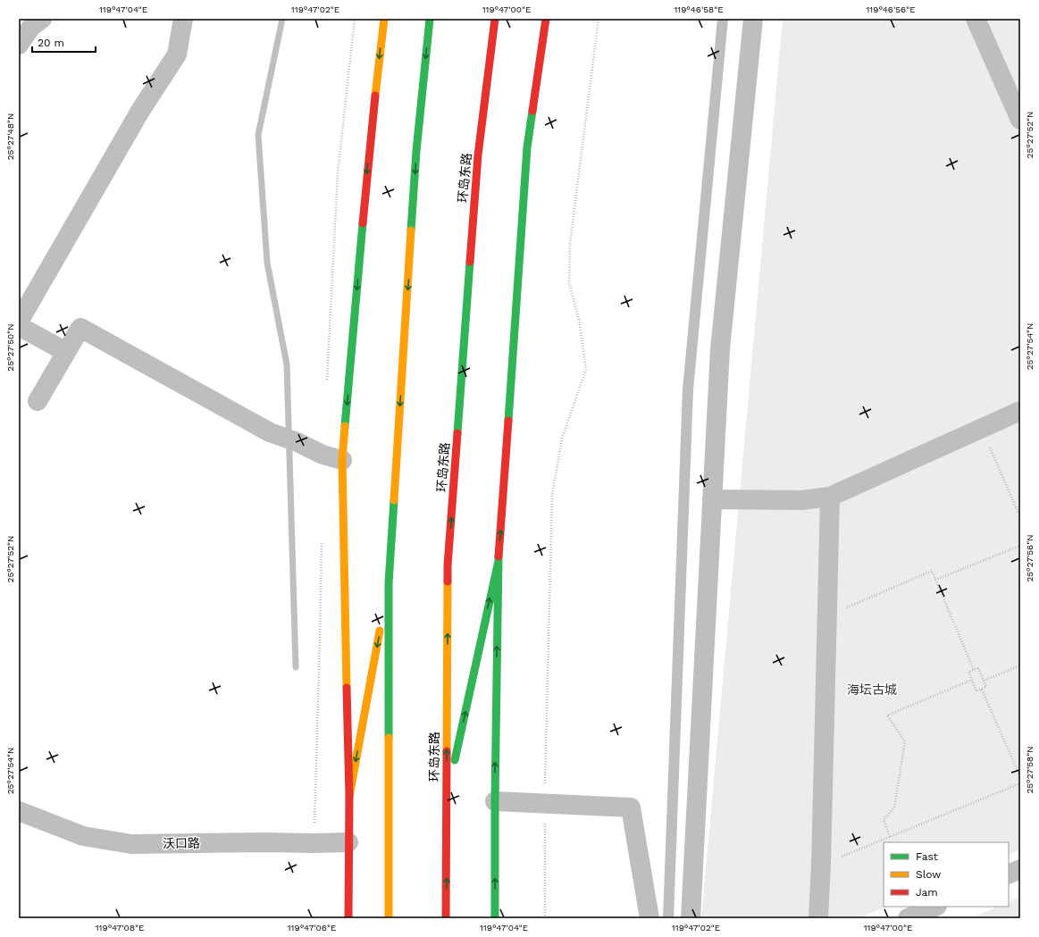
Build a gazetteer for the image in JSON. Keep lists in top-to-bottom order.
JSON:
{
  "streets": {
    "main road": ["环岛东路"],
    "street": ["沃口路"]
  },
  "parks": ["海坛古城"],
  "legend": ["Fast", "Slow", "Jam"],
  "scale_bar": "20 m",
  "coordinates": [
    "119°47'04\"E",
    "119°47'02\"E",
    "119°47'00\"E",
    "119°46'58\"E",
    "119°46'56\"E",
    "25°27'52\"N",
    "25°27'48\"N",
    "25°27'54\"N",
    "25°27'50\"N",
    "25°27'56\"N",
    "25°27'58\"N",
    "119°47'08\"E",
    "119°47'06\"E"
  ]
}
